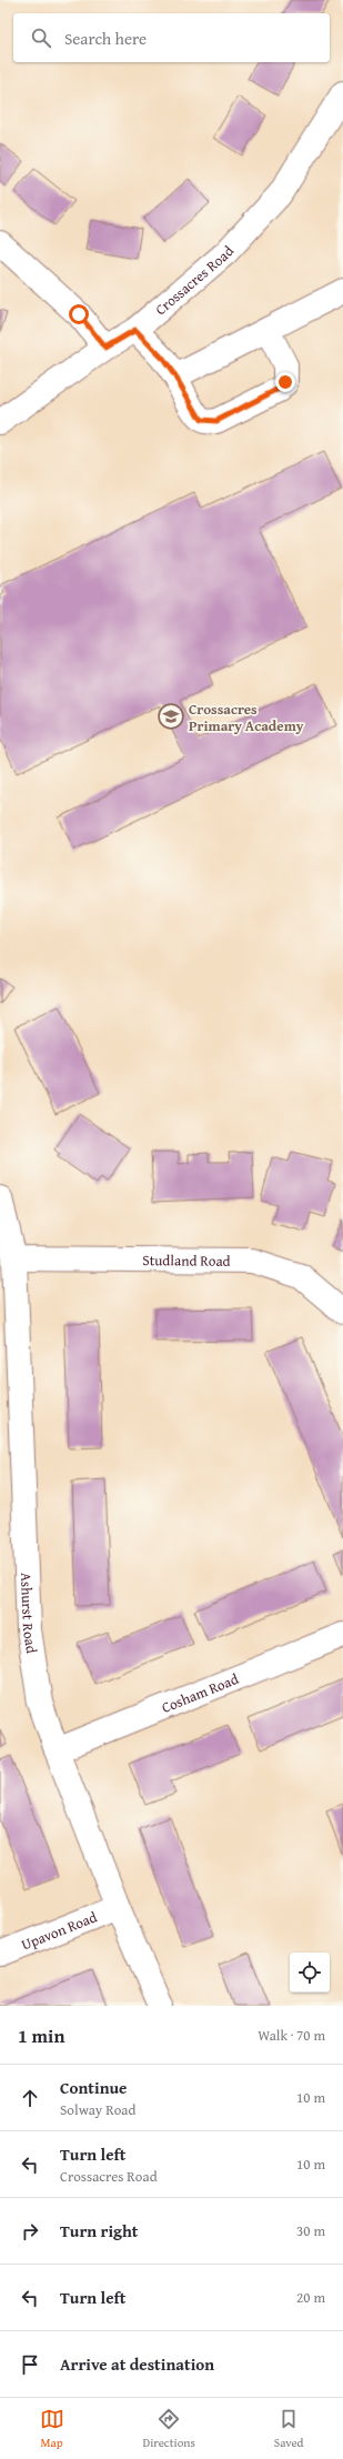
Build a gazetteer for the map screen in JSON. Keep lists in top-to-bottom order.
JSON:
{
  "streets": {
    "street": [
      "Crossacres Road",
      "Studland Road",
      "Ashurst Road",
      "Cosham Road",
      "Upavon Road"
    ]
  },
  "crossings": [
    ["Studland Road", "Ashurst Road"],
    ["Ashurst Road", "Cosham Road"],
    ["Ashurst Road", "Upavon Road"]
  ],
  "places": {
    "school or university": ["Crossacres Primary Academy"]
  },
  "page": {
    "search": "Search here",
    "heading": ["1 min", "Walk · 70 m"],
    "list": [
      ["Continue", "Solway Road", "10 m"],
      ["Turn left", "Crossacres Road", "10 m"],
      ["Turn right", "30 m"],
      ["Turn left", "20 m"],
      "Arrive at destination"
    ],
    "nav": ["Map", "Directions", "Saved"]
  }
}
